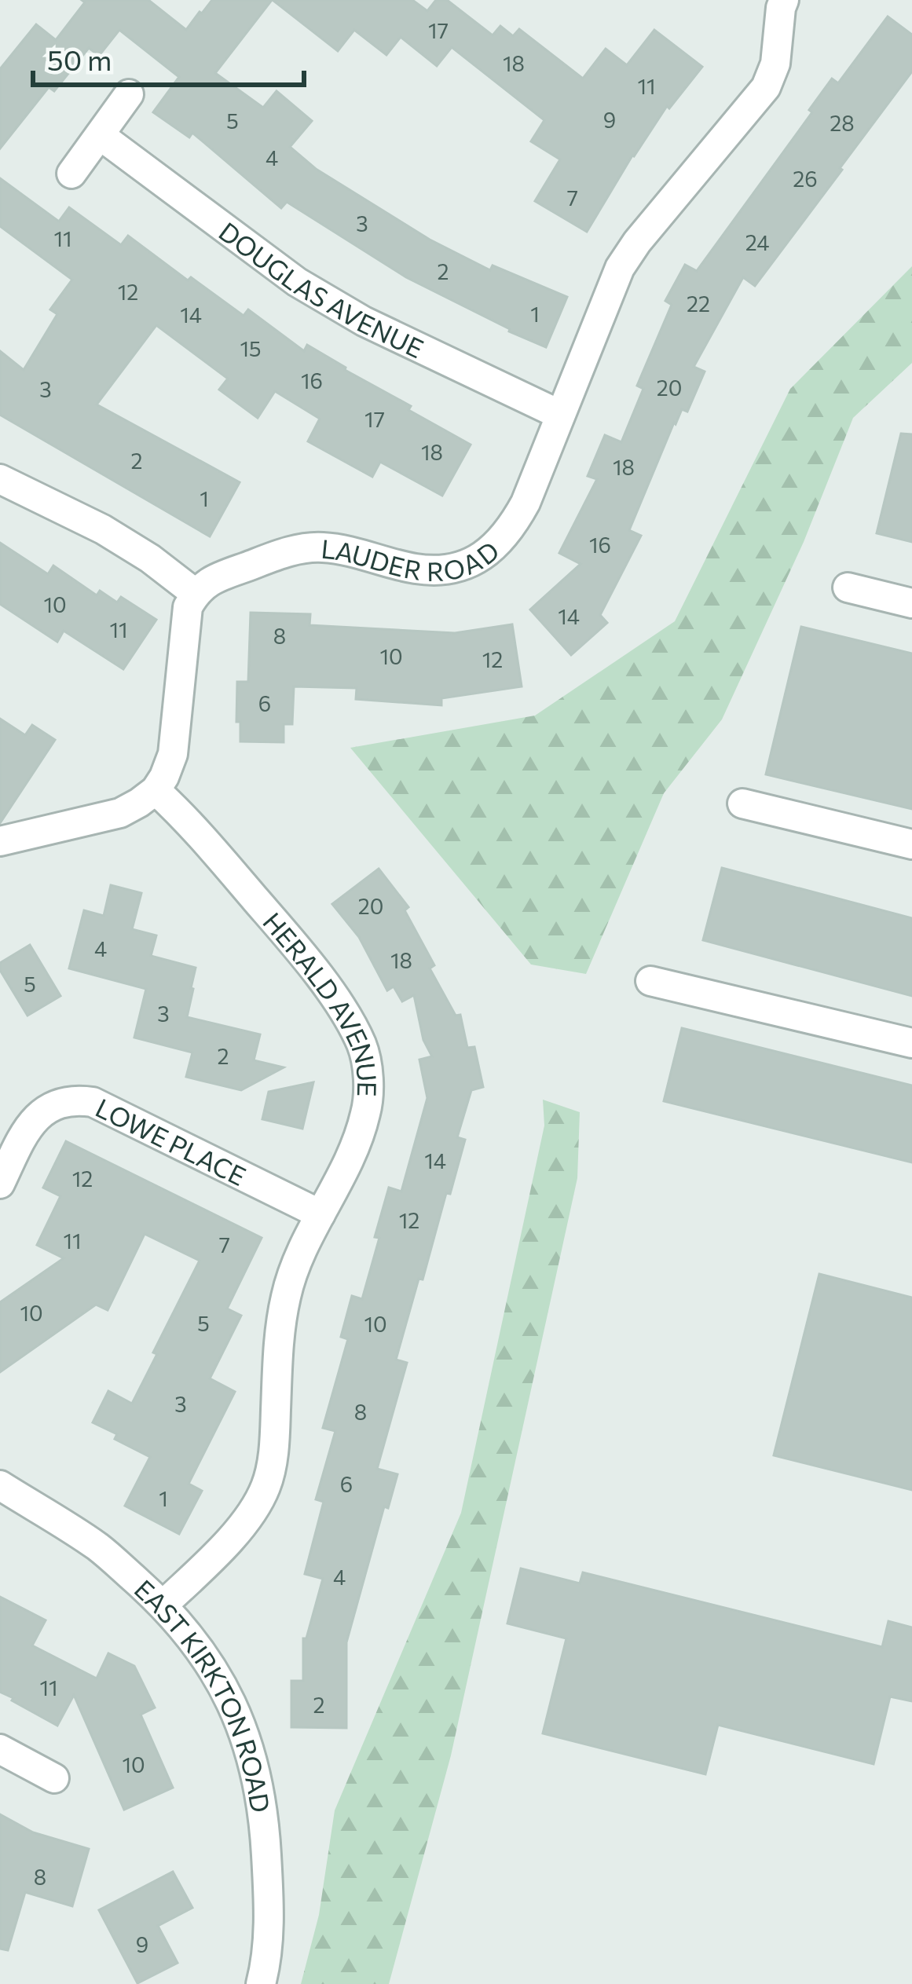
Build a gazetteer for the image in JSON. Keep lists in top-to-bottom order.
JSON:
{
  "streets": {
    "street": [
      "DOUGLAS AVENUE",
      "LAUDER ROAD",
      "HERALD AVENUE",
      "LOWE PLACE",
      "EAST KIRKTON ROAD"
    ]
  },
  "crossings": [
    ["DOUGLAS AVENUE", "LAUDER ROAD"],
    ["HERALD AVENUE", "LOWE PLACE"],
    ["HERALD AVENUE", "EAST KIRKTON ROAD"]
  ],
  "house_numbers": [
    "17",
    "18",
    "11",
    "9",
    "5",
    "28",
    "4",
    "26",
    "7",
    "3",
    "11",
    "24",
    "2",
    "12",
    "22",
    "1",
    "14",
    "15",
    "16",
    "20",
    "3",
    "17",
    "18",
    "2",
    "18",
    "1",
    "16",
    "10",
    "14",
    "11",
    "8",
    "10",
    "12",
    "6",
    "20",
    "4",
    "18",
    "5",
    "3",
    "2",
    "14",
    "12",
    "12",
    "11",
    "7",
    "10",
    "5",
    "10",
    "3",
    "8",
    "6",
    "1",
    "4",
    "11",
    "2",
    "10",
    "8",
    "9"
  ],
  "scale_bar": "50 m"
}
